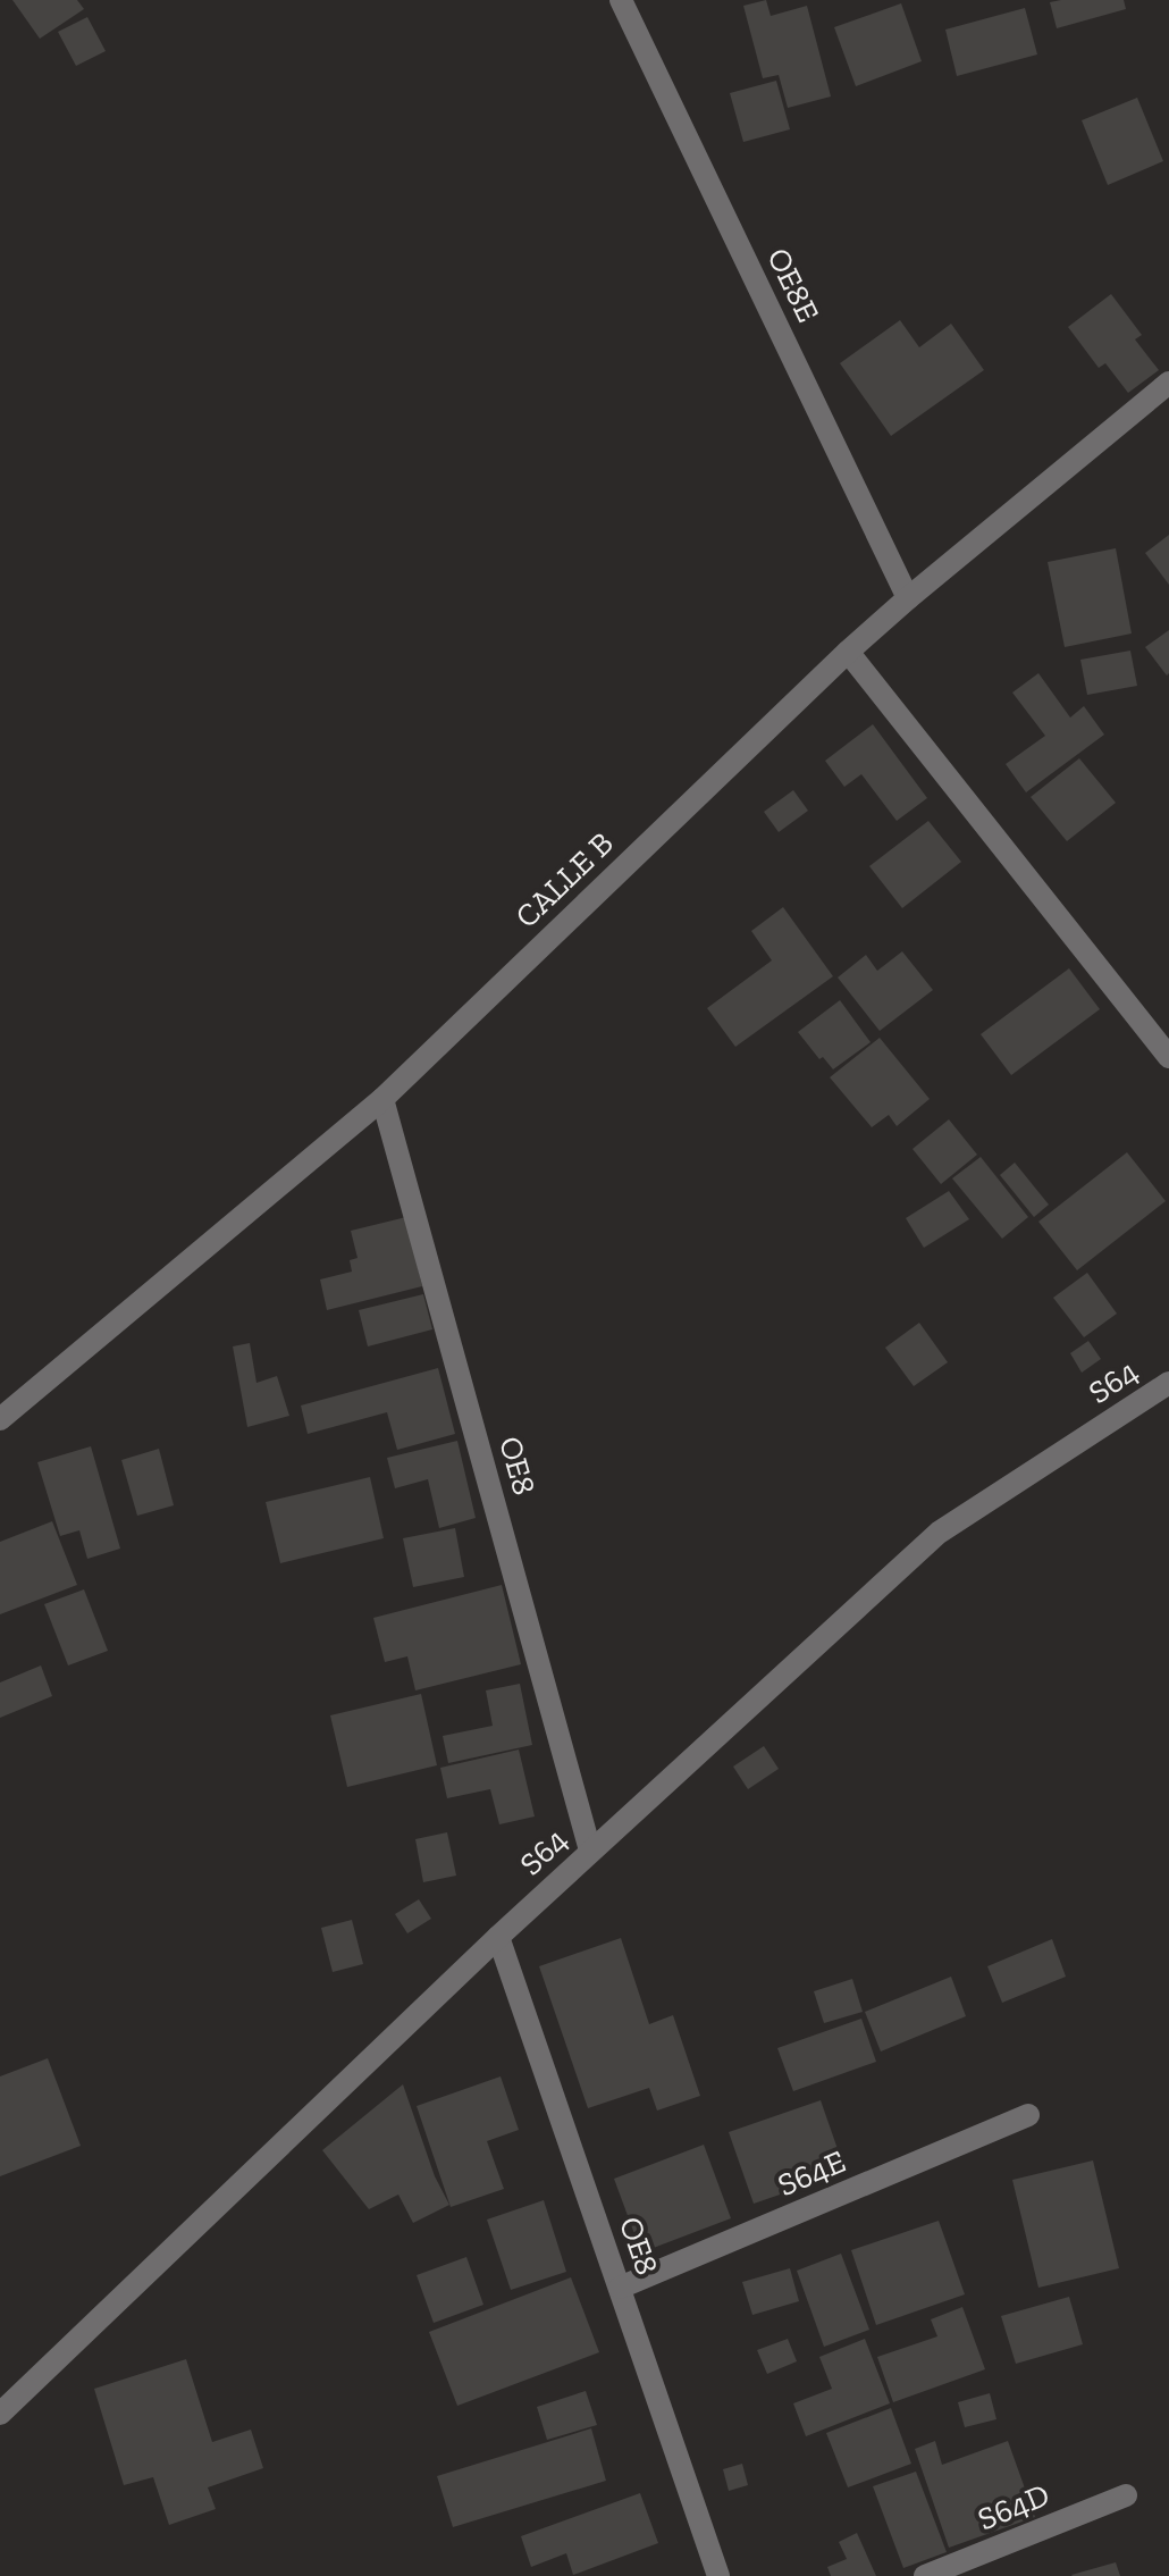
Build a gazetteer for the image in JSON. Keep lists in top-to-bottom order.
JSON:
{
  "streets": {
    "street": [
      "OE8E",
      "CALLE B",
      "S64",
      "OE8",
      "S64E",
      "S64D"
    ]
  },
  "crossings": [
    ["OE8E", "CALLE B"],
    ["CALLE B", "OE8"],
    ["S64", "OE8"],
    ["OE8", "S64E"]
  ]
}
